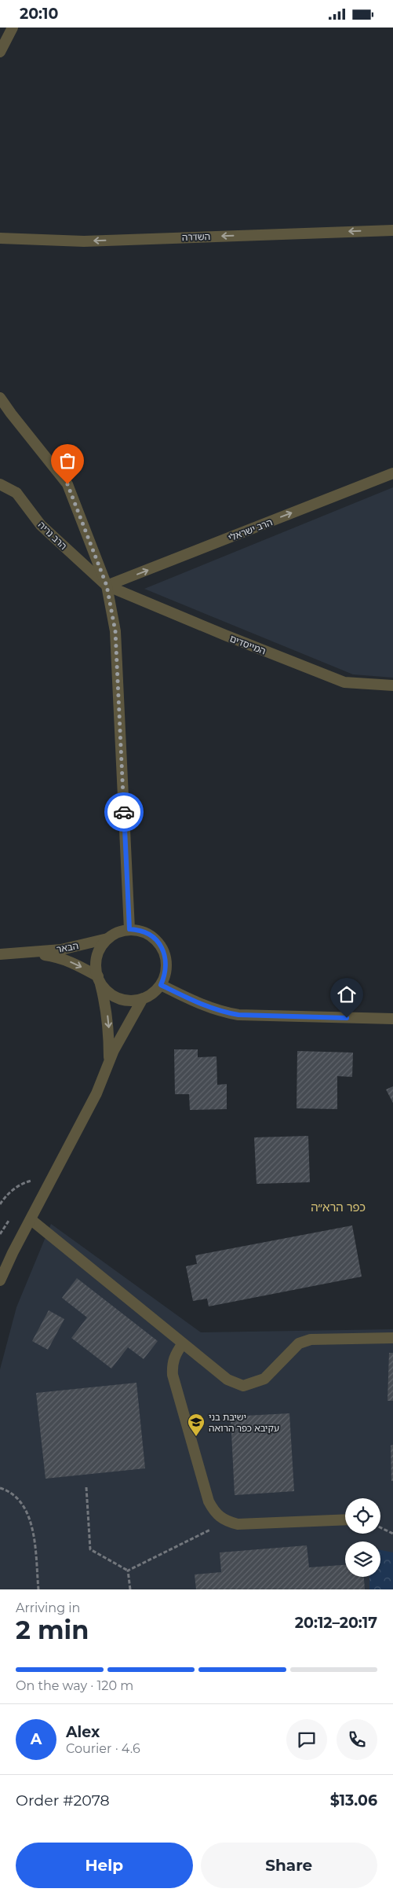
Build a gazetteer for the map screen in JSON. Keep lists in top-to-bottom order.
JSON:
{
  "streets": {
    "street": [
      "השדרה",
      "הרב ישראלי",
      "הרב נריה",
      "המייסדים",
      "הבאר"
    ]
  },
  "crossings": [
    ["הרב ישראלי", "הרב נריה"],
    ["הרב ישראלי", "המייסדים"],
    ["הרב נריה", "המייסדים"]
  ],
  "one_way": ["השדרה", "הרב ישראלי", "הבאר"],
  "districts": ["כפר הרא״ה"],
  "places": {
    "school or university": ["ישיבת בני עקיבא כפר הרואה"]
  },
  "page": {
    "status": "20:10",
    "heading": ["2 min", "Arriving in", "20:12–20:17"],
    "panel": [
      "Alex",
      "Courier · 4.6",
      "Order #2078",
      "$13.06"
    ],
    "bar": "On the way · 120 m",
    "round": "A",
    "buttons": ["Help", "Share"]
  }
}
